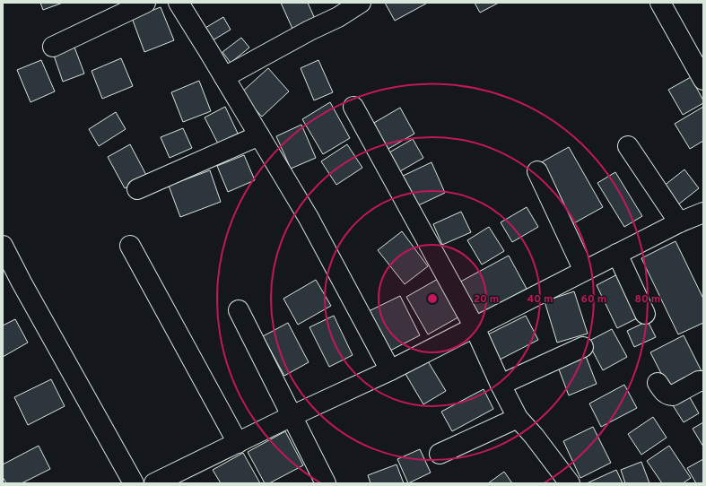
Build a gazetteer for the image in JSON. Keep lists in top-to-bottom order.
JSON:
{
  "rings": [
    "20 m",
    "40 m",
    "60 m",
    "80 m"
  ]
}
